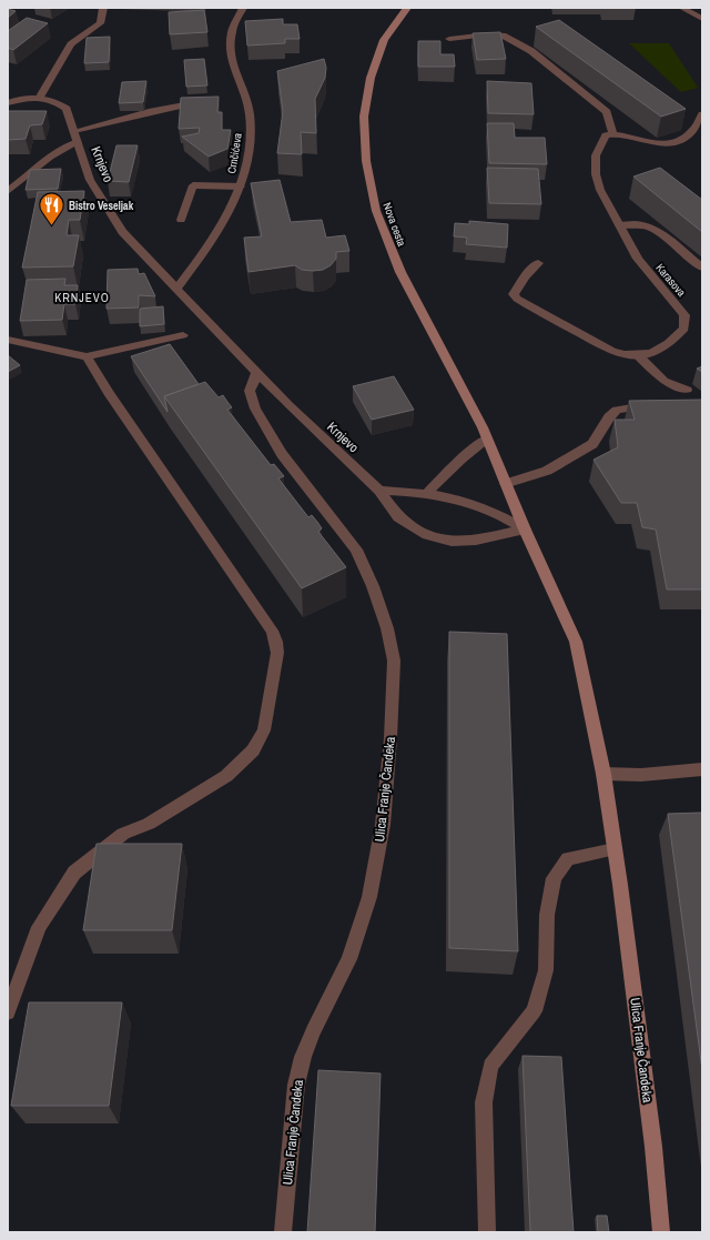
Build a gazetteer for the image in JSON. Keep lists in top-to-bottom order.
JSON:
{
  "streets": {
    "street": [
      "Crnčićeva",
      "Krnjevo",
      "Nova cesta",
      "Karasova",
      "Ulica Franje Čandeka"
    ]
  },
  "crossings": [
    ["Crnčićeva", "Krnjevo"],
    ["Krnjevo", "Ulica Franje Čandeka"],
    ["Nova cesta", "Ulica Franje Čandeka"]
  ],
  "districts": ["KRNJEVO"],
  "places": {
    "restaurant": ["Bistro Veseljak"]
  }
}
